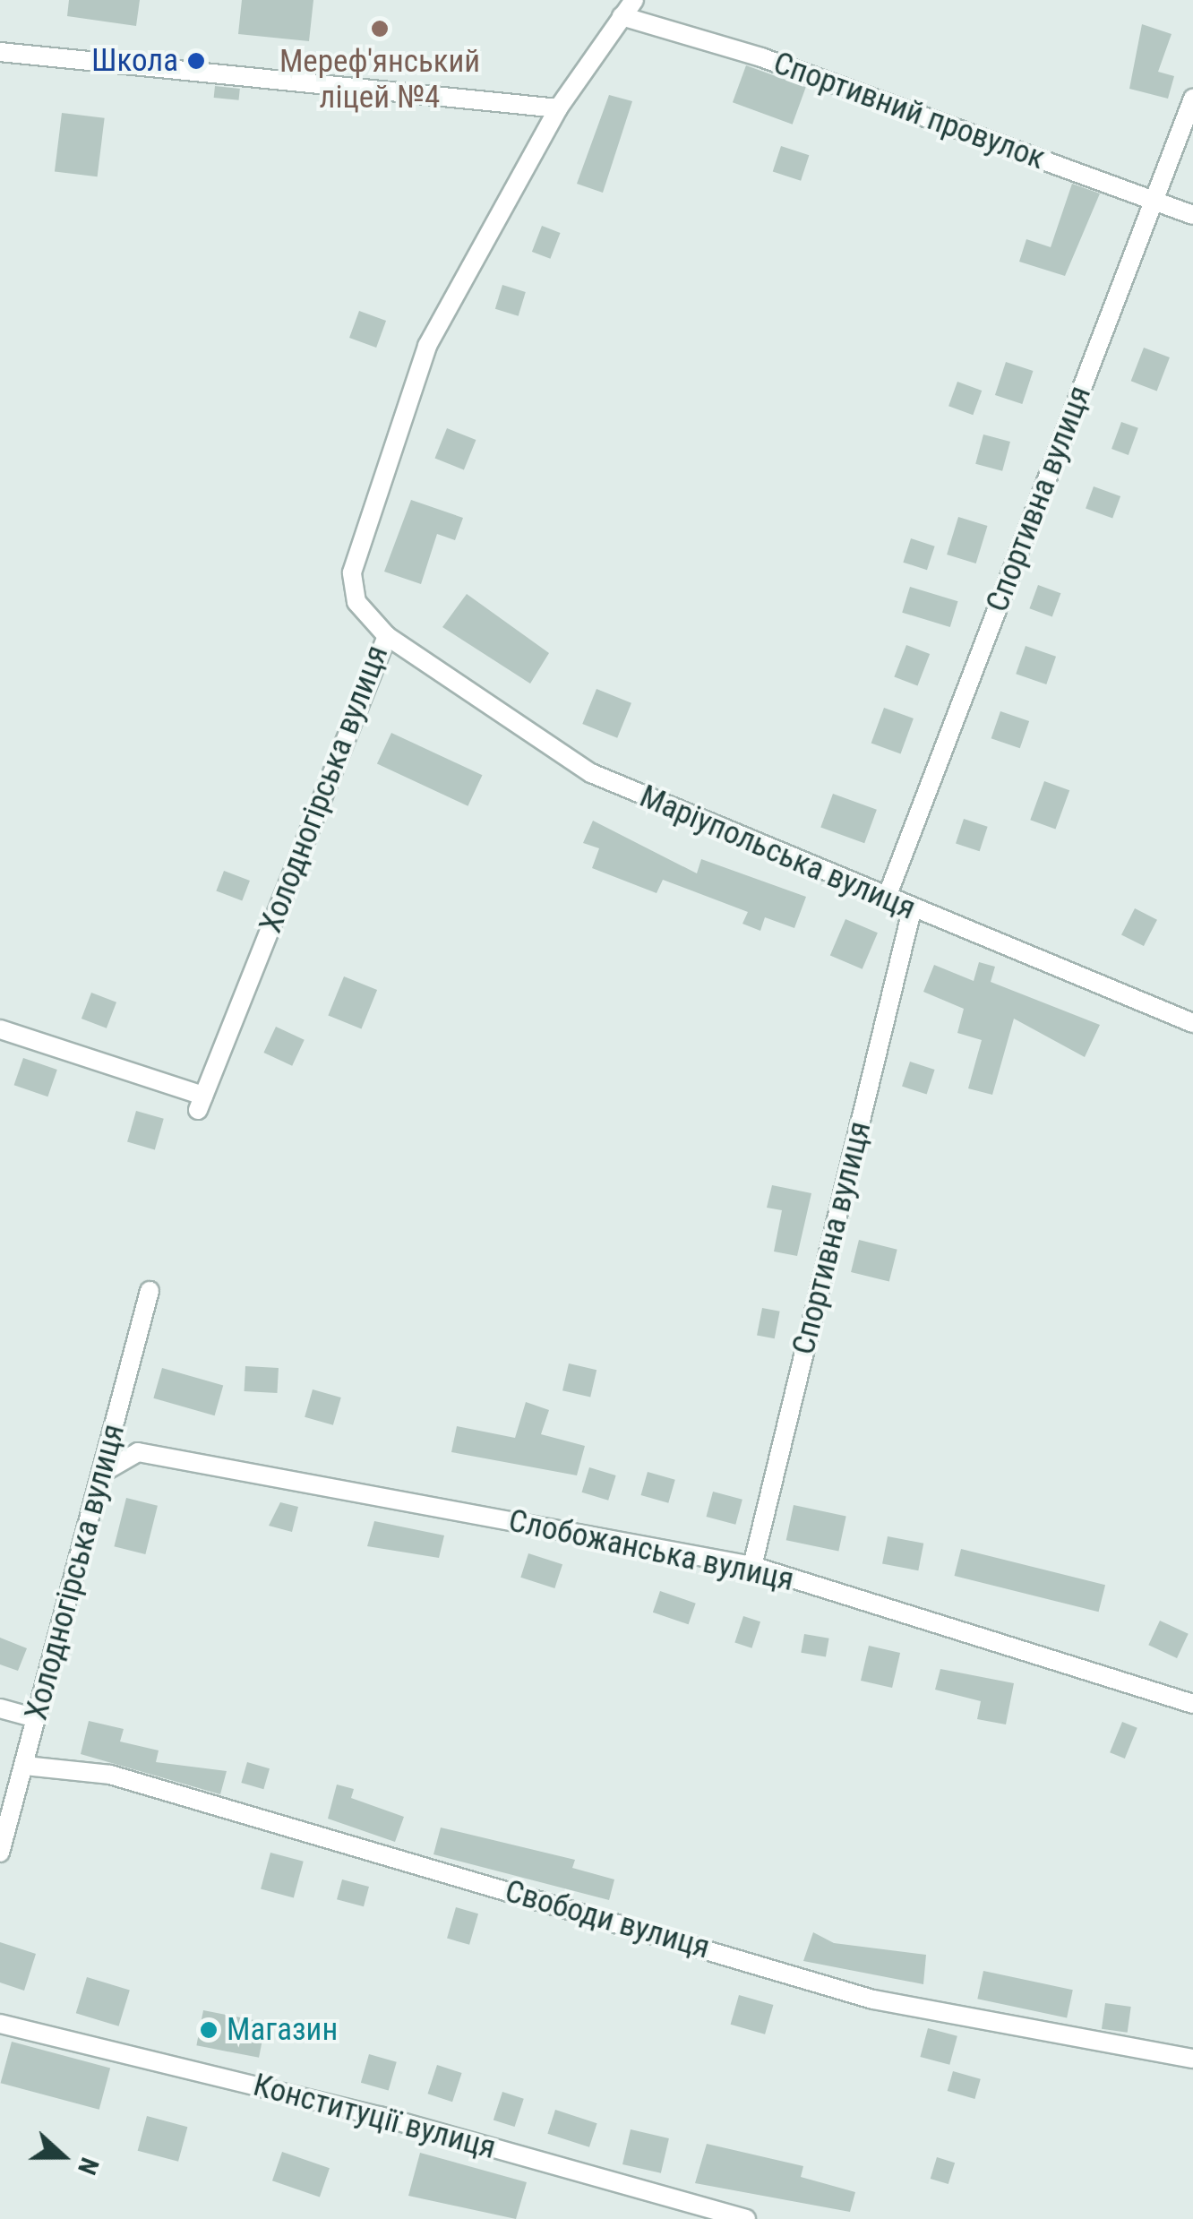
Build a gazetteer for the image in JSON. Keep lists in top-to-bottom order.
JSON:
{
  "streets": {
    "street": [
      "Спортивний провулок",
      "Спортивна вулиця",
      "Холодногірська вулиця",
      "Маріупольська вулиця",
      "Слобожанська вулиця",
      "Свободи вулиця",
      "Конституції вулиця"
    ]
  },
  "crossings": [
    ["Спортивний провулок", "Спортивна вулиця"],
    ["Спортивний провулок", "Холодногірська вулиця"],
    ["Спортивна вулиця", "Маріупольська вулиця"],
    ["Спортивна вулиця", "Слобожанська вулиця"],
    ["Холодногірська вулиця", "Маріупольська вулиця"],
    ["Холодногірська вулиця", "Слобожанська вулиця"],
    ["Холодногірська вулиця", "Свободи вулиця"]
  ],
  "places": ["Мереф'янський ліцей №4", "Школа", "Магазин"],
  "north": "right"
}
